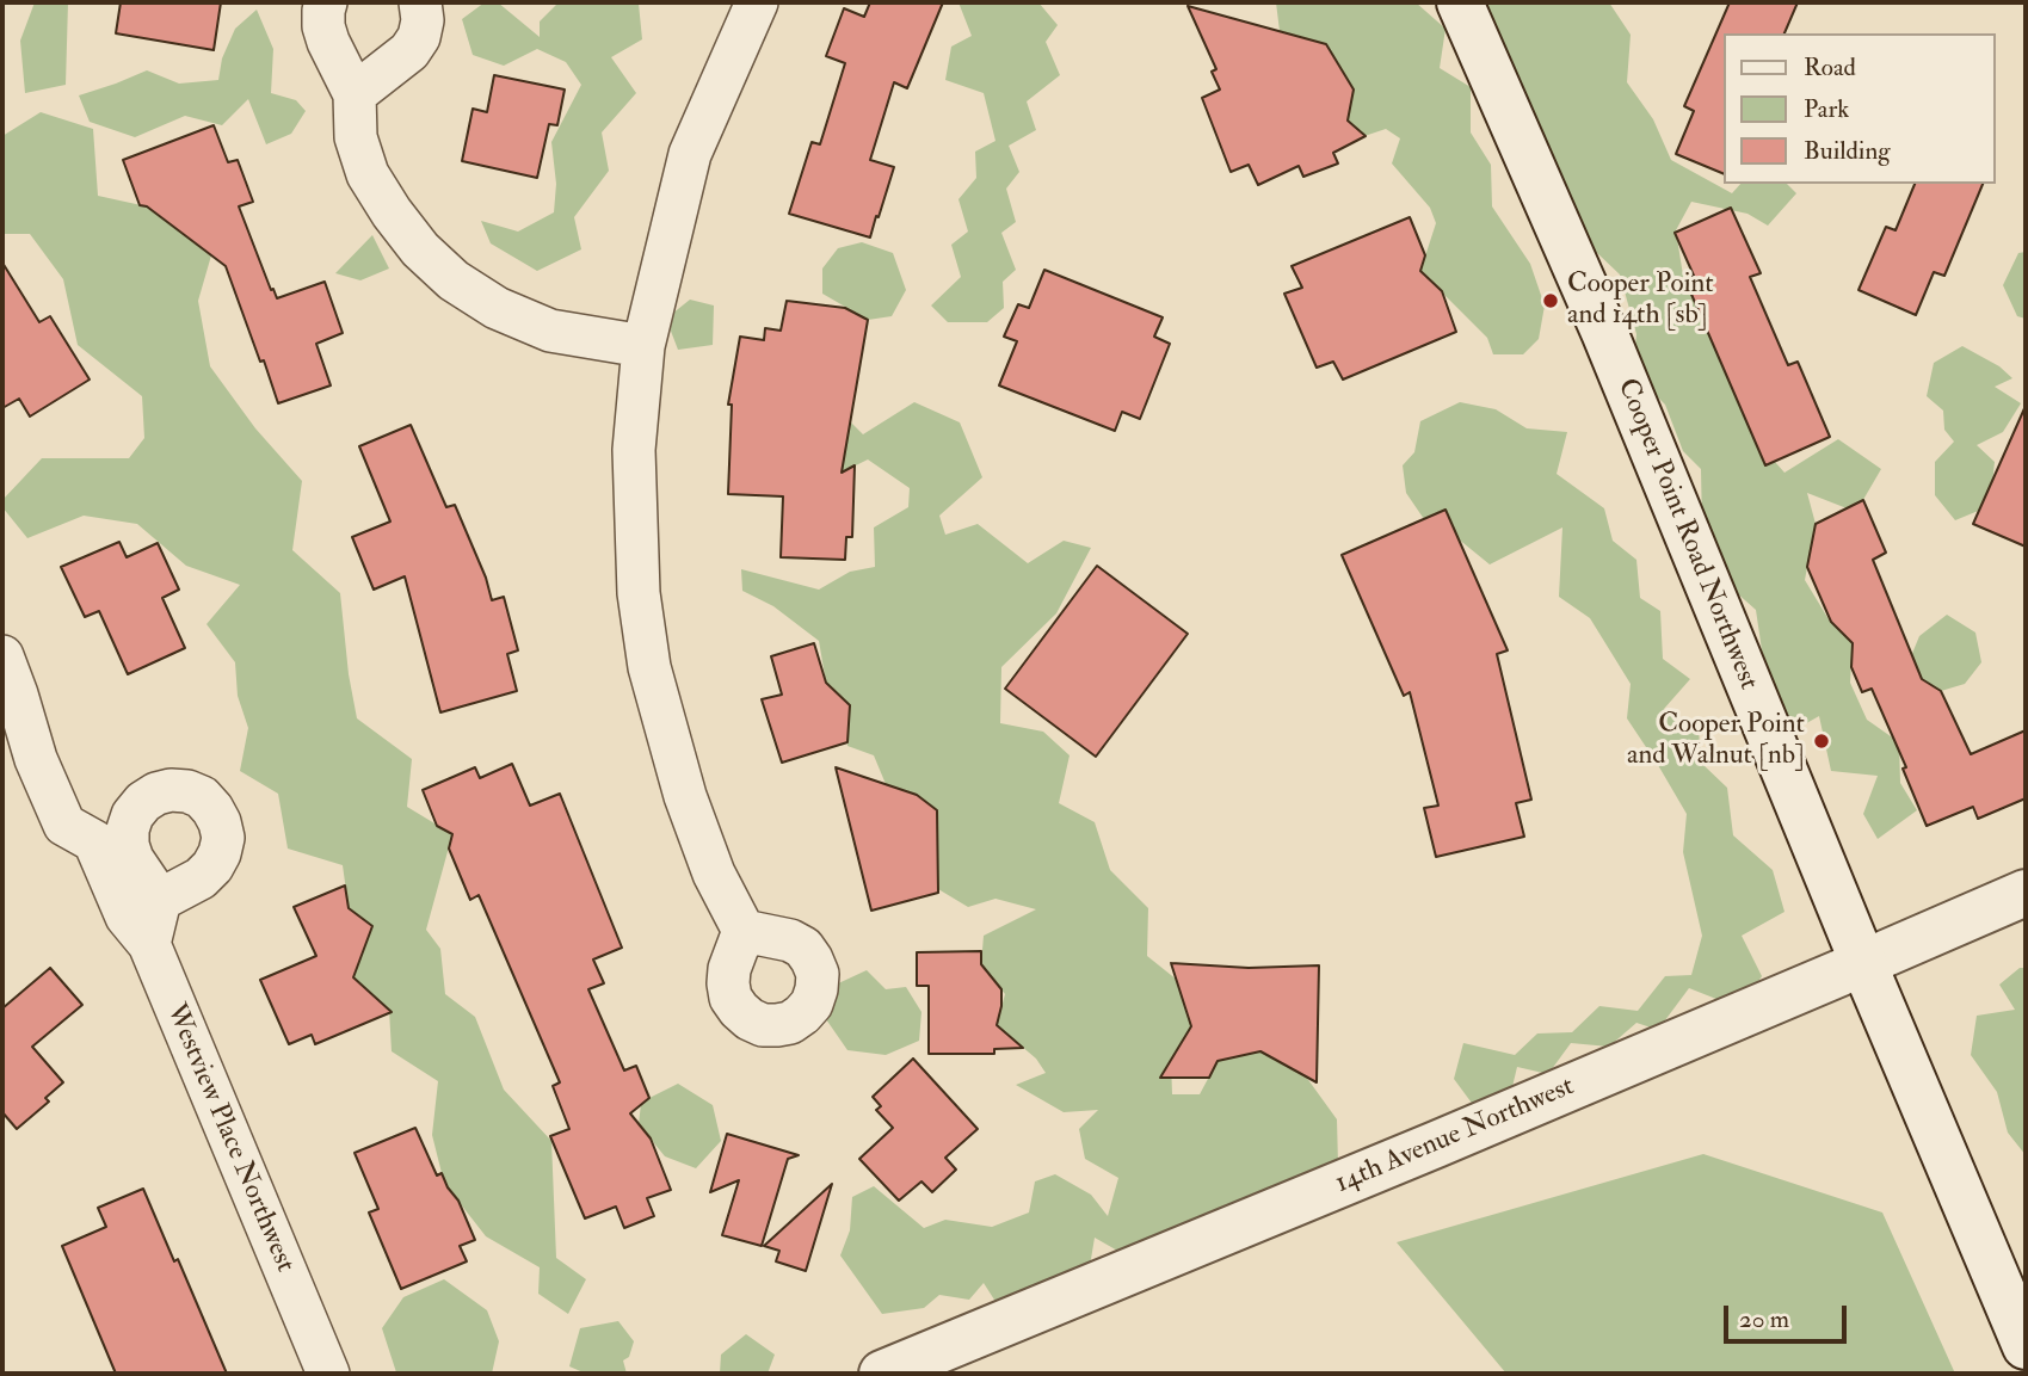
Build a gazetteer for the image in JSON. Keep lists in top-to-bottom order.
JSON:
{
  "streets": {
    "main road": ["Cooper Point Road Northwest", "14th Avenue Northwest"],
    "street": ["Westview Place Northwest"]
  },
  "crossings": [
    ["Cooper Point Road Northwest", "14th Avenue Northwest"]
  ],
  "places": ["Cooper Point and 14th [sb]", "Cooper Point and Walnut [nb]"],
  "legend": ["Road", "Park", "Building"],
  "scale_bar": "20 m"
}
